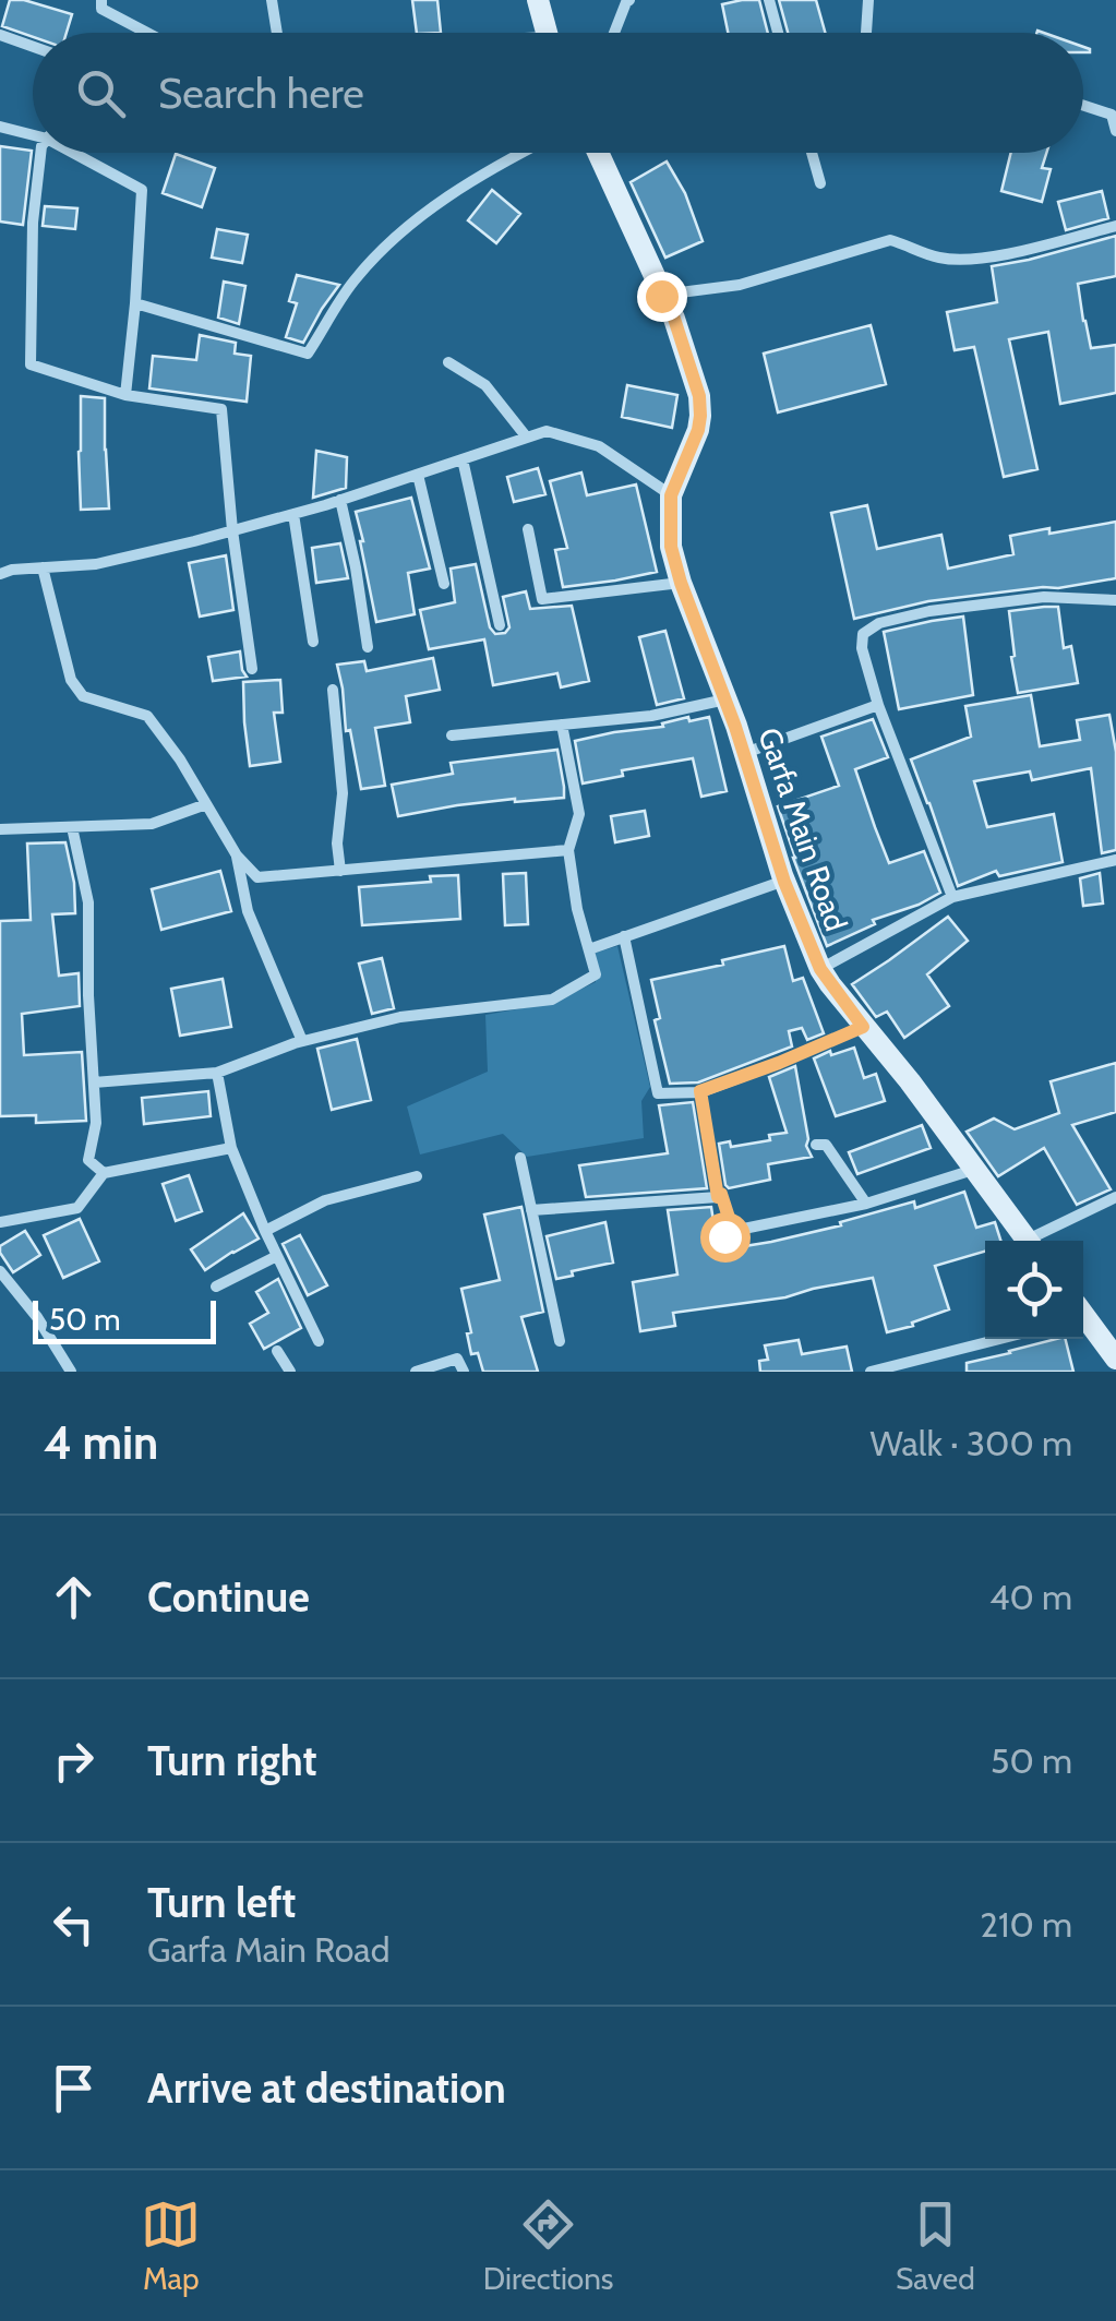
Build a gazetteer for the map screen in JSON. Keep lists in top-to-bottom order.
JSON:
{
  "streets": {
    "main road": ["Garfa Main Road"]
  },
  "scale_bar": "50 m",
  "page": {
    "search": "Search here",
    "scale": "50 m",
    "heading": ["4 min", "Walk · 300 m"],
    "list": [
      ["Continue", "40 m"],
      ["Turn right", "50 m"],
      ["Turn left", "Garfa Main Road", "210 m"],
      "Arrive at destination"
    ],
    "nav": ["Map", "Directions", "Saved"]
  }
}
